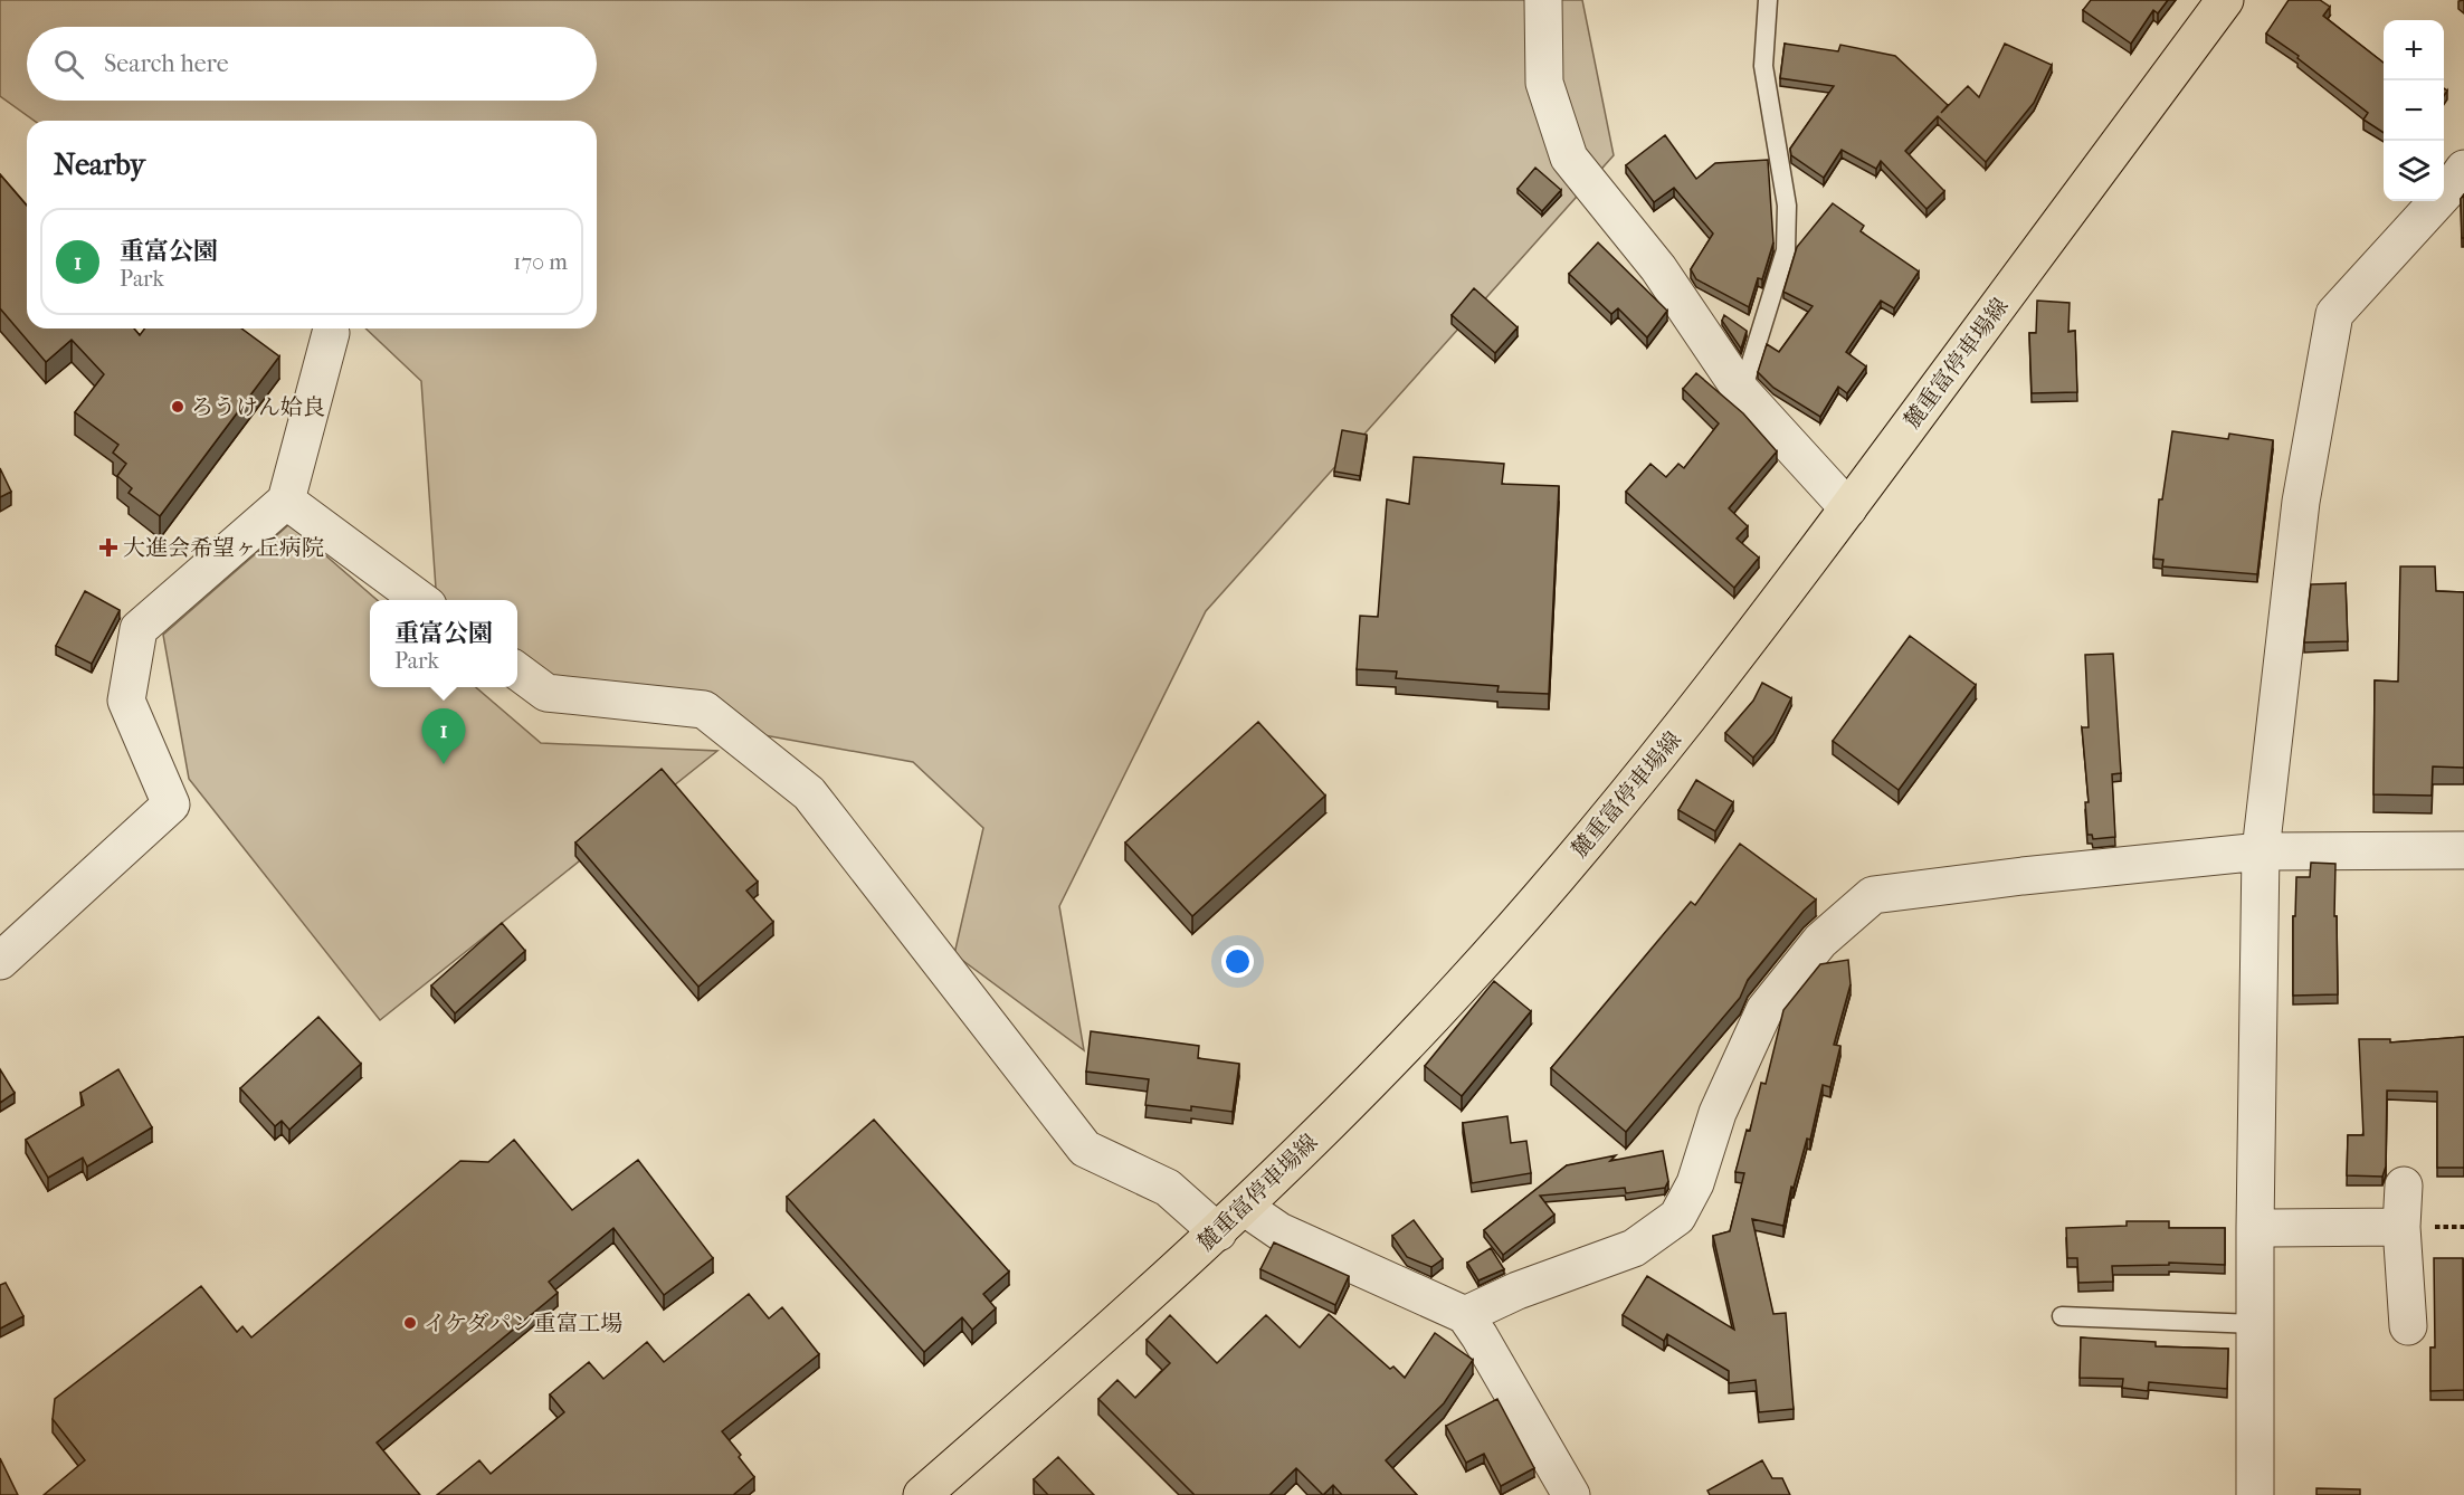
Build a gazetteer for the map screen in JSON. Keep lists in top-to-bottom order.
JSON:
{
  "streets": {
    "main road": ["麓重富停車場線"]
  },
  "places": {
    "other": ["ろうけん姶良", "イケダパン重富工場"],
    "health": ["大進会希望ヶ丘病院"]
  },
  "page": {
    "map_buttons": ["+", "−"],
    "search": "Search here",
    "heading": "Nearby",
    "list": [
      {
        "mark": "1",
        "name": "重富公園",
        "note": "Park",
        "value": "170 m"
      }
    ],
    "popup": ["重富公園", "Park"],
    "pins": "1"
  }
}
